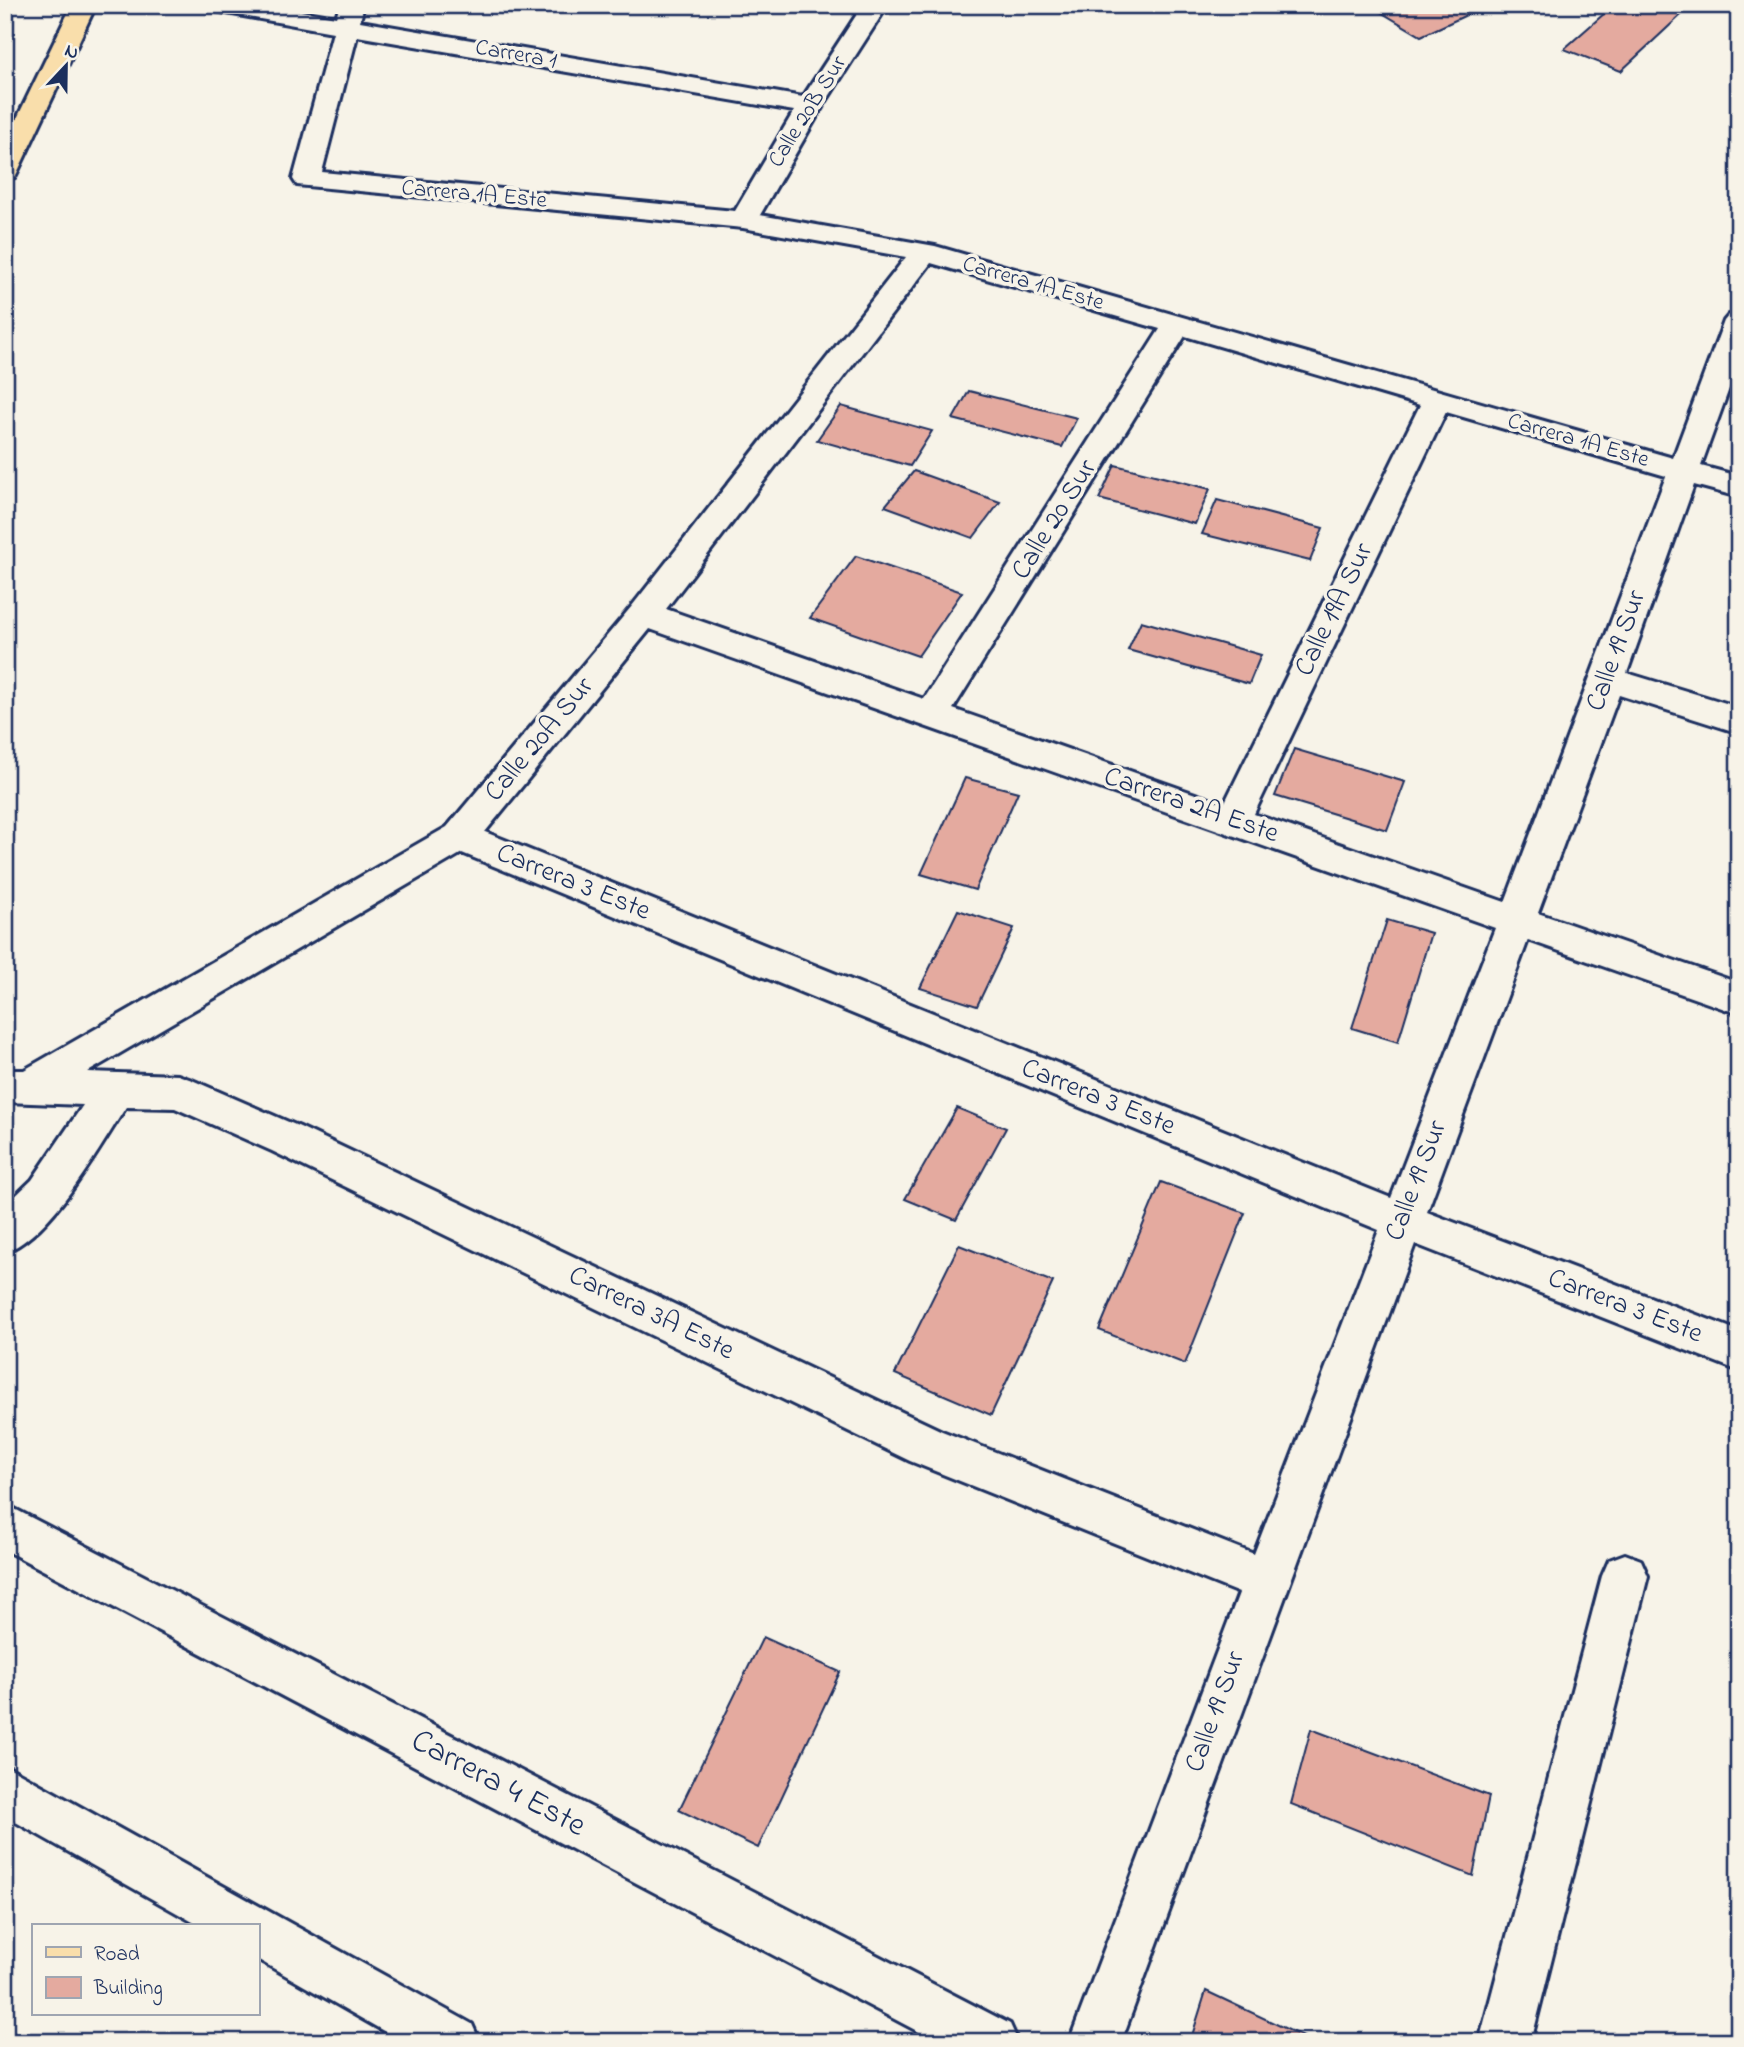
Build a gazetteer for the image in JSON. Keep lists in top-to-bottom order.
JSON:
{
  "streets": {
    "street": [
      "Carrera 1",
      "Calle 20B Sur",
      "Carrera 1A Este",
      "Calle 20 Sur",
      "Calle 19A Sur",
      "Calle 19 Sur",
      "Calle 20A Sur",
      "Carrera 2A Este",
      "Carrera 3 Este",
      "Carrera 3A Este",
      "Carrera 4 Este"
    ]
  },
  "crossings": [
    ["Carrera 1", "Calle 20B Sur"],
    ["Carrera 1", "Carrera 1A Este"],
    ["Calle 20B Sur", "Carrera 1A Este"],
    ["Carrera 1A Este", "Calle 20 Sur"],
    ["Carrera 1A Este", "Calle 19A Sur"],
    ["Carrera 1A Este", "Calle 19 Sur"],
    ["Carrera 1A Este", "Calle 20A Sur"],
    ["Calle 20 Sur", "Carrera 2A Este"],
    ["Calle 19A Sur", "Carrera 2A Este"],
    ["Calle 19 Sur", "Carrera 2A Este"],
    ["Calle 19 Sur", "Carrera 3 Este"],
    ["Calle 19 Sur", "Carrera 3A Este"],
    ["Calle 20A Sur", "Carrera 2A Este"],
    ["Calle 20A Sur", "Carrera 3 Este"],
    ["Calle 20A Sur", "Carrera 3A Este"]
  ],
  "legend": ["Road", "Building"],
  "north": "top"
}
